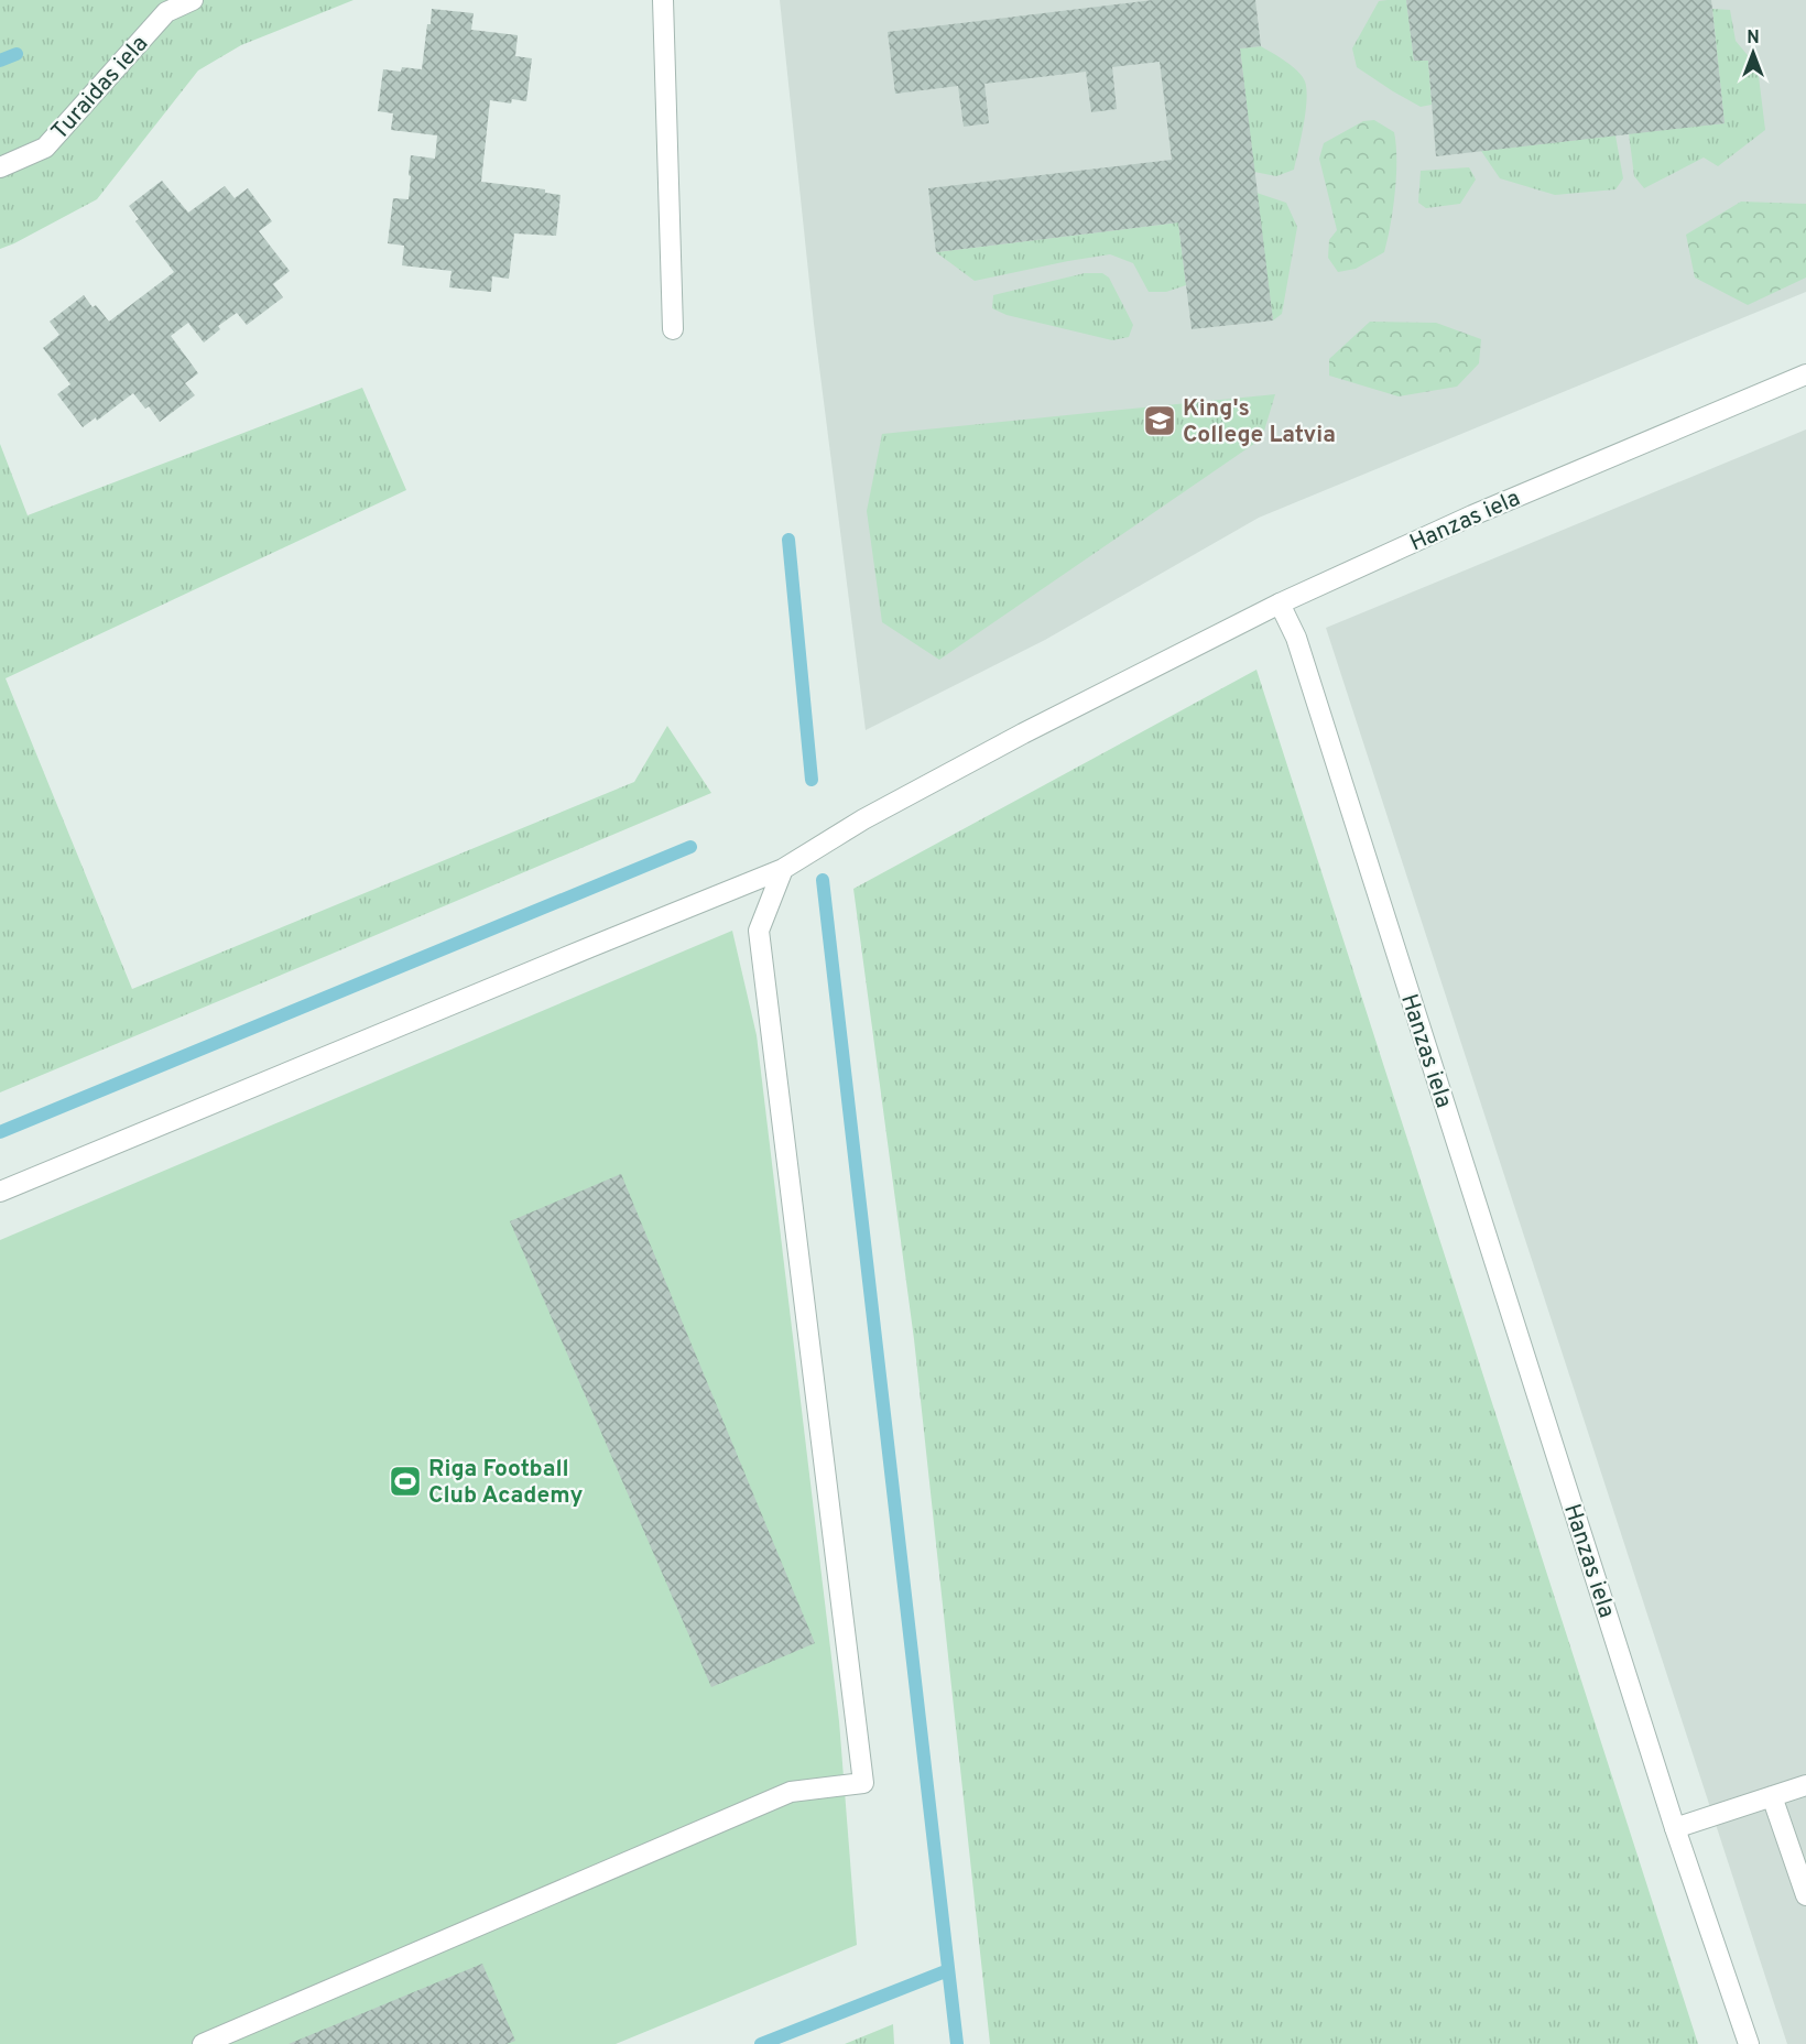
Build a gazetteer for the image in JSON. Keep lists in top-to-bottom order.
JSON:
{
  "streets": {
    "street": ["Turaidas iela", "Hanzas iela"]
  },
  "places": {
    "school or university": ["King's College Latvia"],
    "sports": ["Riga Football Club Academy"]
  },
  "north": "top"
}
